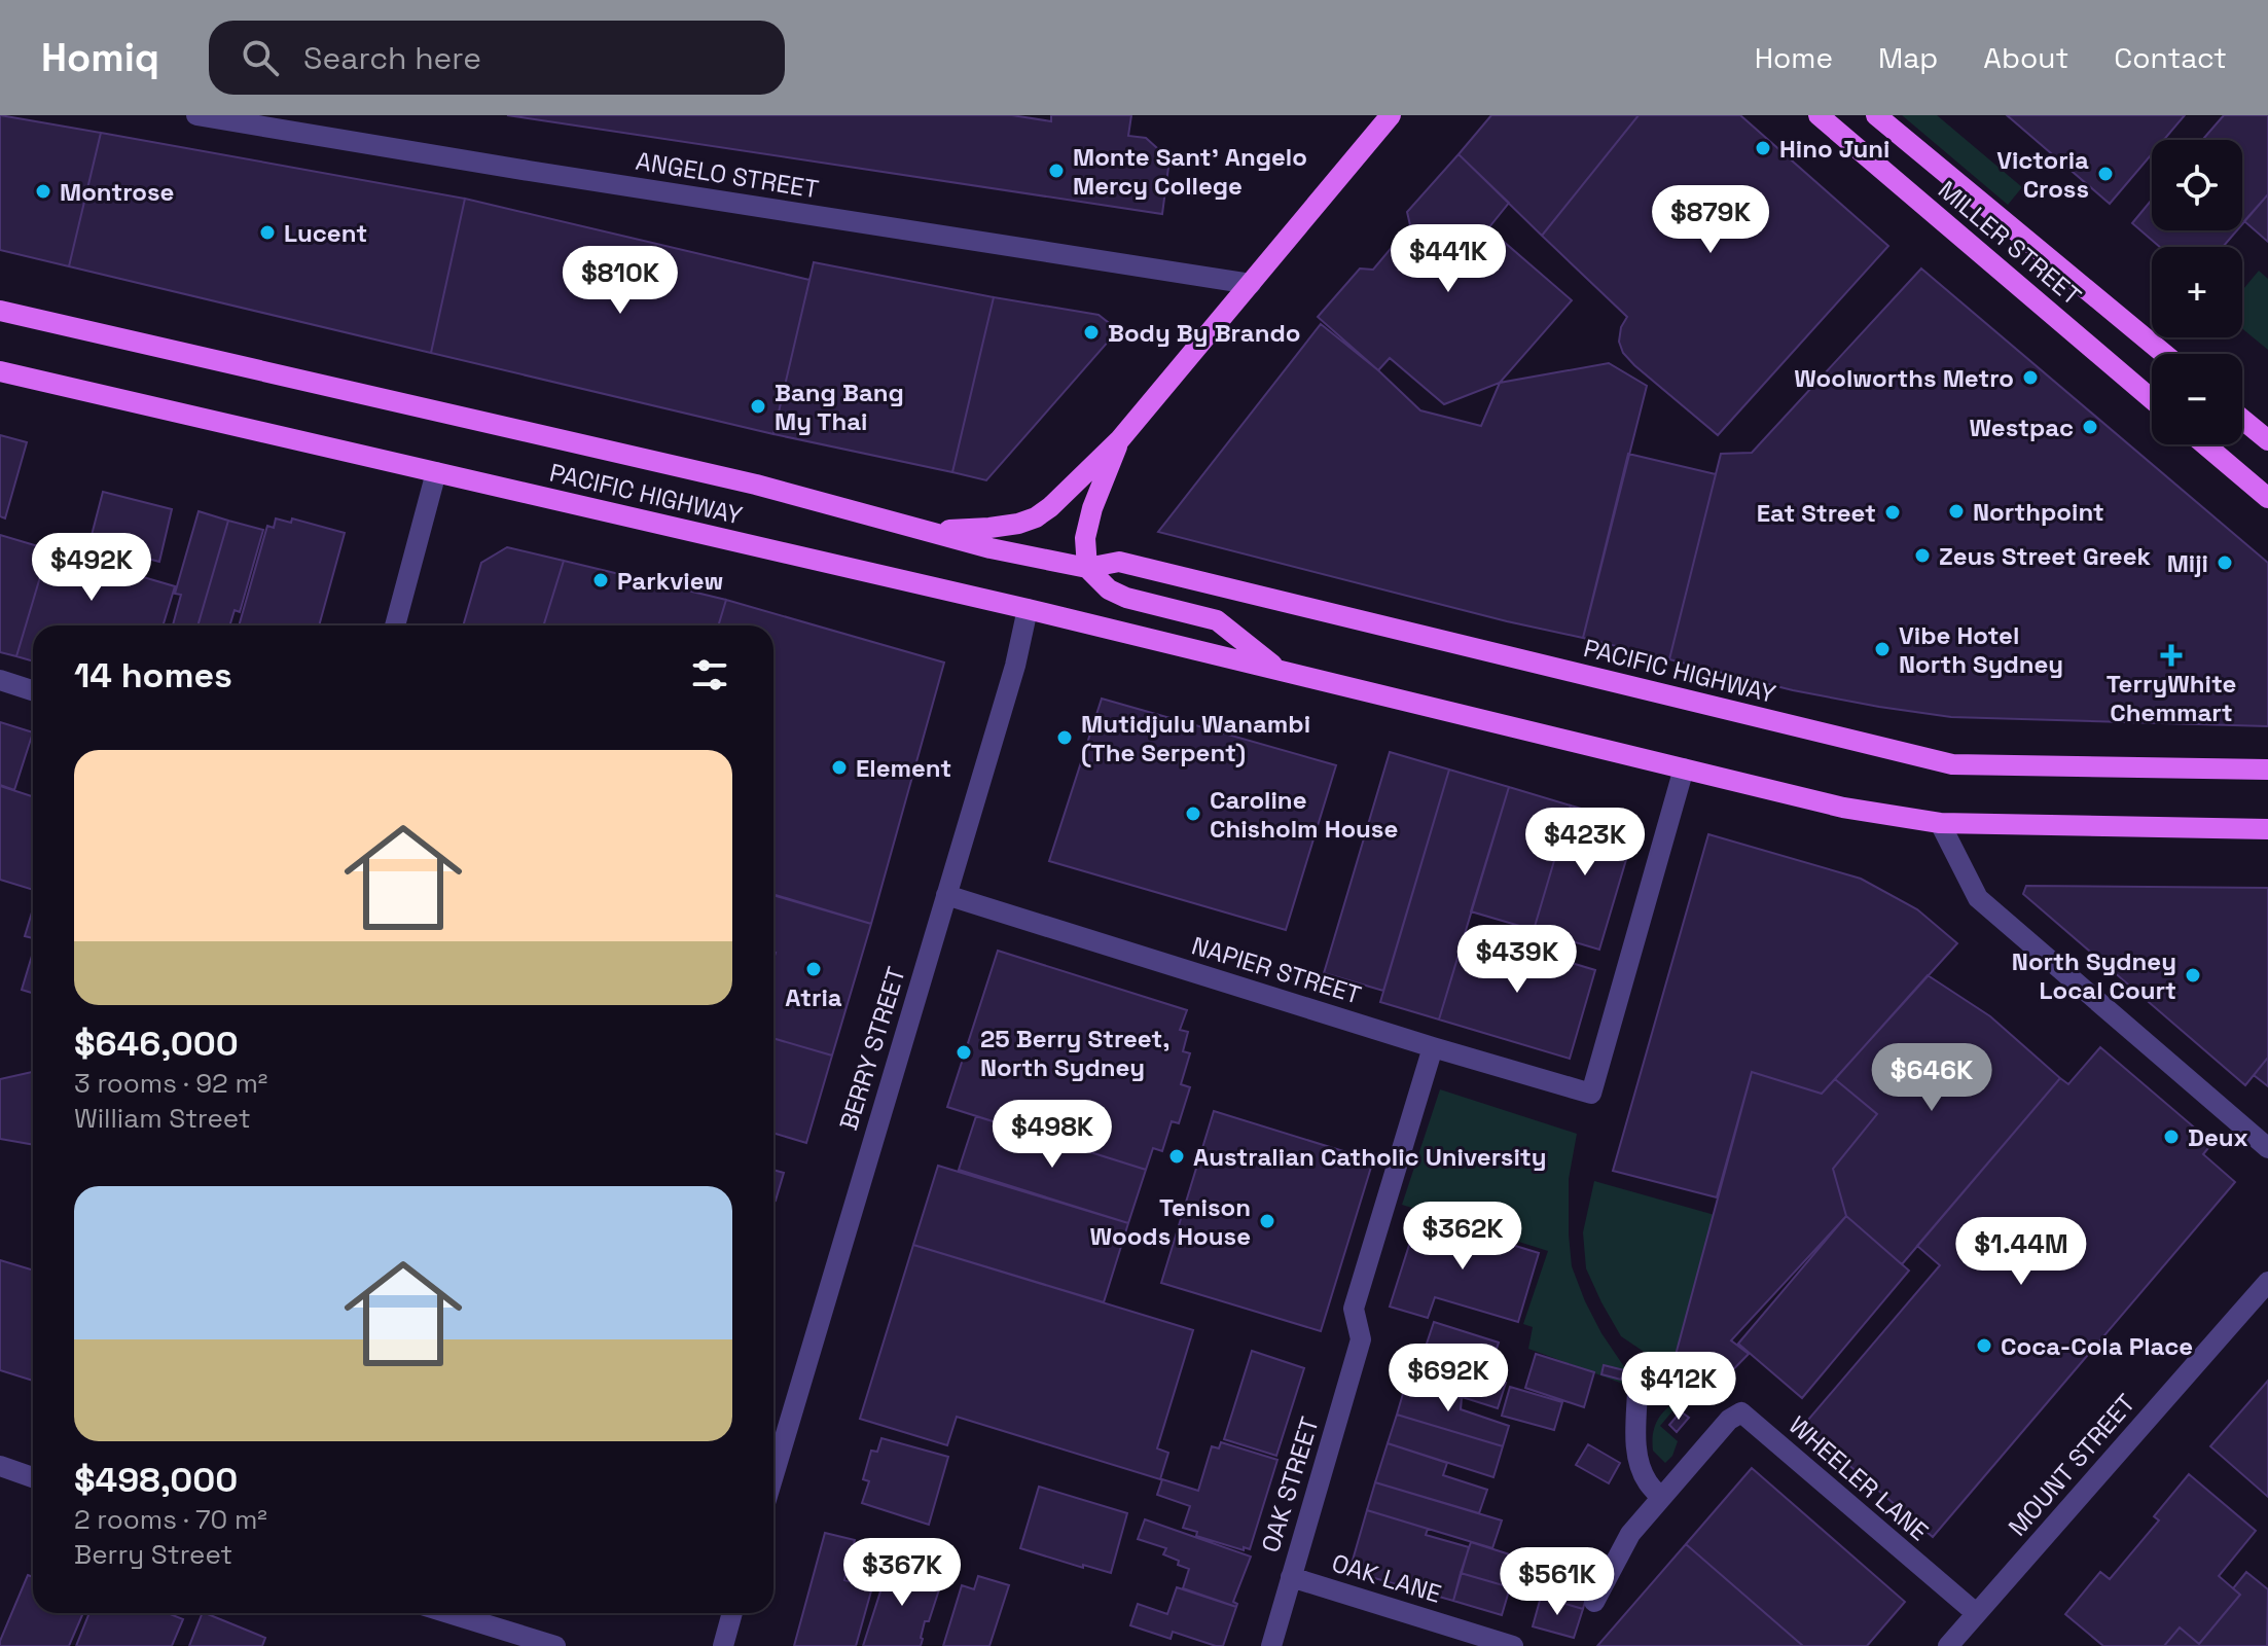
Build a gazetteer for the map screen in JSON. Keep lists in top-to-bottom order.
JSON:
{
  "streets": {
    "main road": ["MILLER STREET", "PACIFIC HIGHWAY"],
    "street": [
      "ANGELO STREET",
      "NAPIER STREET",
      "BERRY STREET",
      "MOUNT STREET",
      "WHEELER LANE",
      "OAK STREET",
      "OAK LANE"
    ]
  },
  "crossings": [
    ["PACIFIC HIGHWAY", "NAPIER STREET"],
    ["PACIFIC HIGHWAY", "BERRY STREET"],
    ["NAPIER STREET", "BERRY STREET"],
    ["NAPIER STREET", "OAK STREET"],
    ["MOUNT STREET", "WHEELER LANE"],
    ["OAK STREET", "OAK LANE"]
  ],
  "places": {
    "other": [
      "Hino Juni",
      "Monte Sant' Angelo Mercy College",
      "Victoria Cross",
      "Montrose",
      "Lucent",
      "Body By Brando",
      "Woolworths Metro",
      "Bang Bang My Thai",
      "Westpac",
      "Northpoint",
      "Eat Street",
      "Zeus Street Greek",
      "Miji",
      "Parkview",
      "Vibe Hotel North Sydney",
      "Mutidjulu Wanambi (The Serpent)",
      "Element",
      "Caroline Chisholm House",
      "Atria",
      "North Sydney Local Court",
      "25 Berry Street, North Sydney",
      "Deux",
      "Australian Catholic University",
      "Tenison Woods House",
      "Coca-Cola Place"
    ],
    "health": ["TerryWhite Chemmart"]
  },
  "page": {
    "header": "Homiq",
    "search": "Search here",
    "nav": [
      "Home",
      "Map",
      "About",
      "Contact"
    ],
    "map_buttons": ["+", "−"],
    "price": [
      "$879K",
      "$441K",
      "$810K",
      "$492K",
      "$423K",
      "$439K",
      "$646K",
      "$498K",
      "$362K",
      "$1.44M",
      "$692K",
      "$412K",
      "$367K",
      "$561K"
    ],
    "heading": "14 homes",
    "list": [
      {
        "name": "$646,000",
        "note": "3 rooms · 92 m² · William Street"
      },
      {
        "name": "$498,000",
        "note": "2 rooms · 70 m² · Berry Street"
      }
    ]
  }
}
